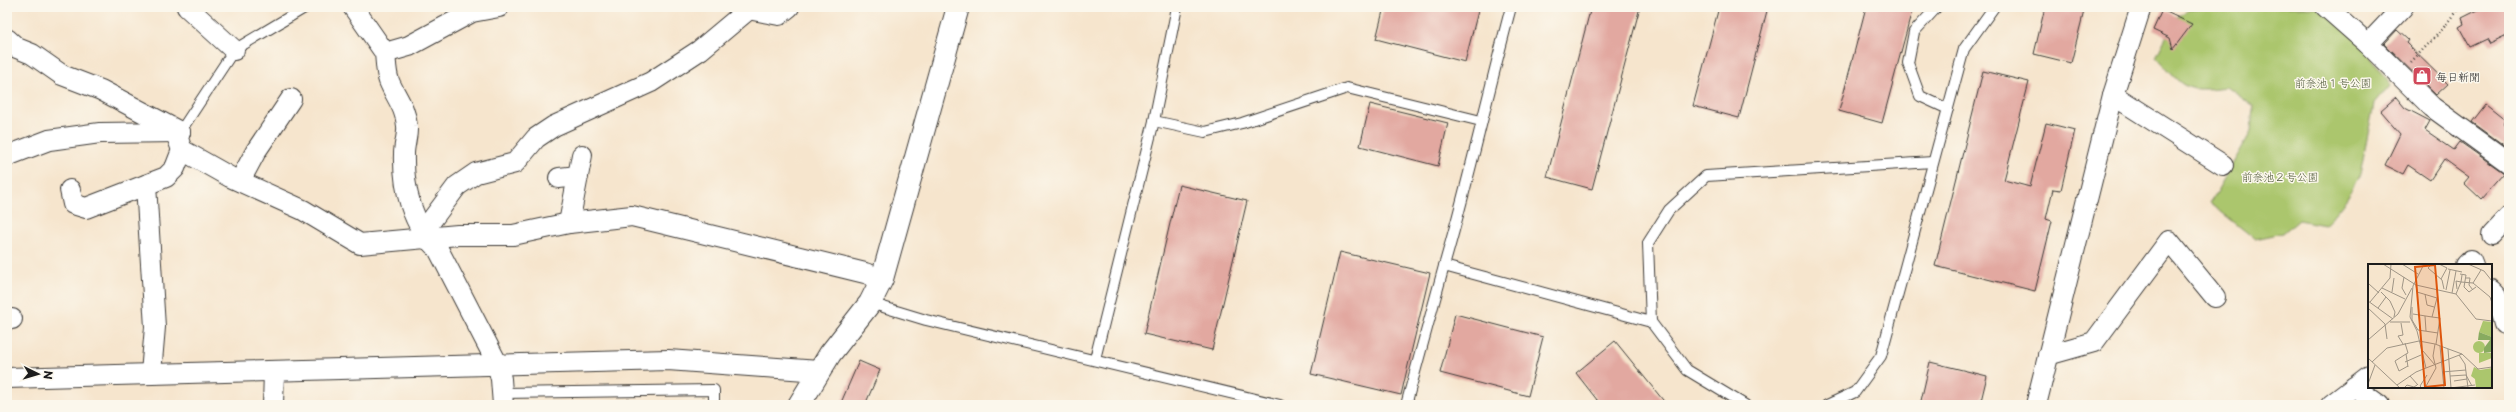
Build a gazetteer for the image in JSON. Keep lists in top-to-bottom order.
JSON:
{
  "parks": ["前奈池１号公園", "前奈池２号公園"],
  "places": {
    "shop": ["毎日新聞"]
  },
  "north": "right"
}
